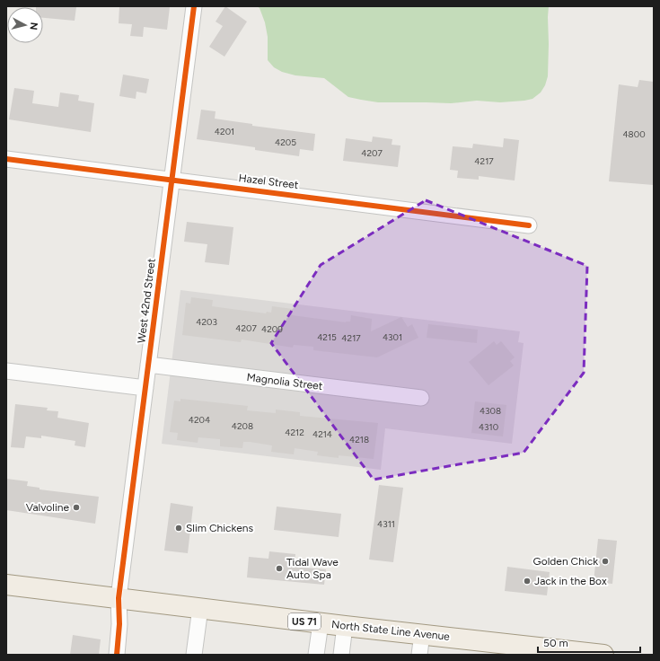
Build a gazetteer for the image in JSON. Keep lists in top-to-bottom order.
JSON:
{
  "streets": {
    "main road": ["US 71", "North State Line Avenue"],
    "street": ["Hazel Street", "West 42nd Street", "Magnolia Street"]
  },
  "crossings": [
    ["Hazel Street", "West 42nd Street"],
    ["West 42nd Street", "Magnolia Street"],
    ["West 42nd Street", "North State Line Avenue"]
  ],
  "places": [
    "Valvoline",
    "Slim Chickens",
    "Golden Chick",
    "Tidal Wave Auto Spa",
    "Jack in the Box"
  ],
  "house_numbers": [
    "4201",
    "4800",
    "4205",
    "4207",
    "4217",
    "4203",
    "4207",
    "4209",
    "4215",
    "4301",
    "4217",
    "4308",
    "4204",
    "4208",
    "4310",
    "4212",
    "4214",
    "4218",
    "4311"
  ],
  "scale_bar": "50 m",
  "north": "right"
}
